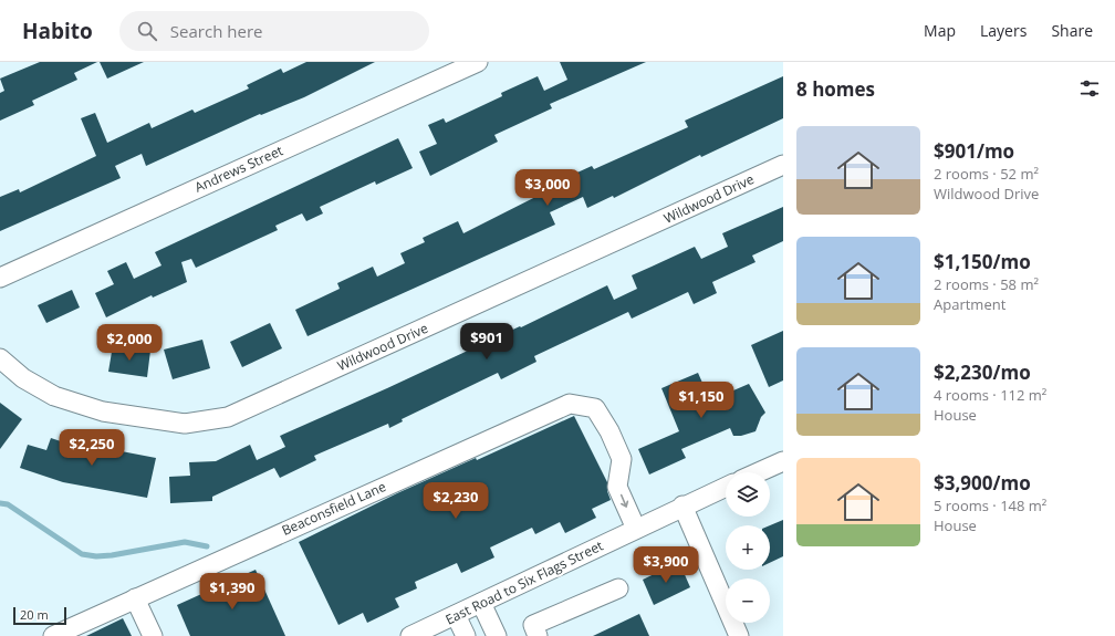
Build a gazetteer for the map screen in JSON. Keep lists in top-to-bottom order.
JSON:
{
  "streets": {
    "street": [
      "Andrews Street",
      "Wildwood Drive",
      "Beaconsfield Lane",
      "East Road to Six Flags Street"
    ]
  },
  "crossings": [
    ["Beaconsfield Lane", "East Road to Six Flags Street"]
  ],
  "scale_bar": "20 m",
  "page": {
    "header": "Habito",
    "search": "Search here",
    "nav": ["Map", "Layers", "Share"],
    "heading": "8 homes",
    "list": [
      {
        "name": "$901/mo",
        "note": "2 rooms · 52 m² · Wildwood Drive"
      },
      {
        "name": "$1,150/mo",
        "note": "2 rooms · 58 m² · Apartment"
      },
      {
        "name": "$2,230/mo",
        "note": "4 rooms · 112 m² · House"
      },
      {
        "name": "$3,900/mo",
        "note": "5 rooms · 148 m² · House"
      }
    ],
    "price": [
      "$3,000",
      "$901",
      "$2,000",
      "$1,150",
      "$2,250",
      "$2,230",
      "$3,900",
      "$1,390"
    ],
    "map_buttons": ["+", "−"],
    "scale": "20 m"
  }
}
